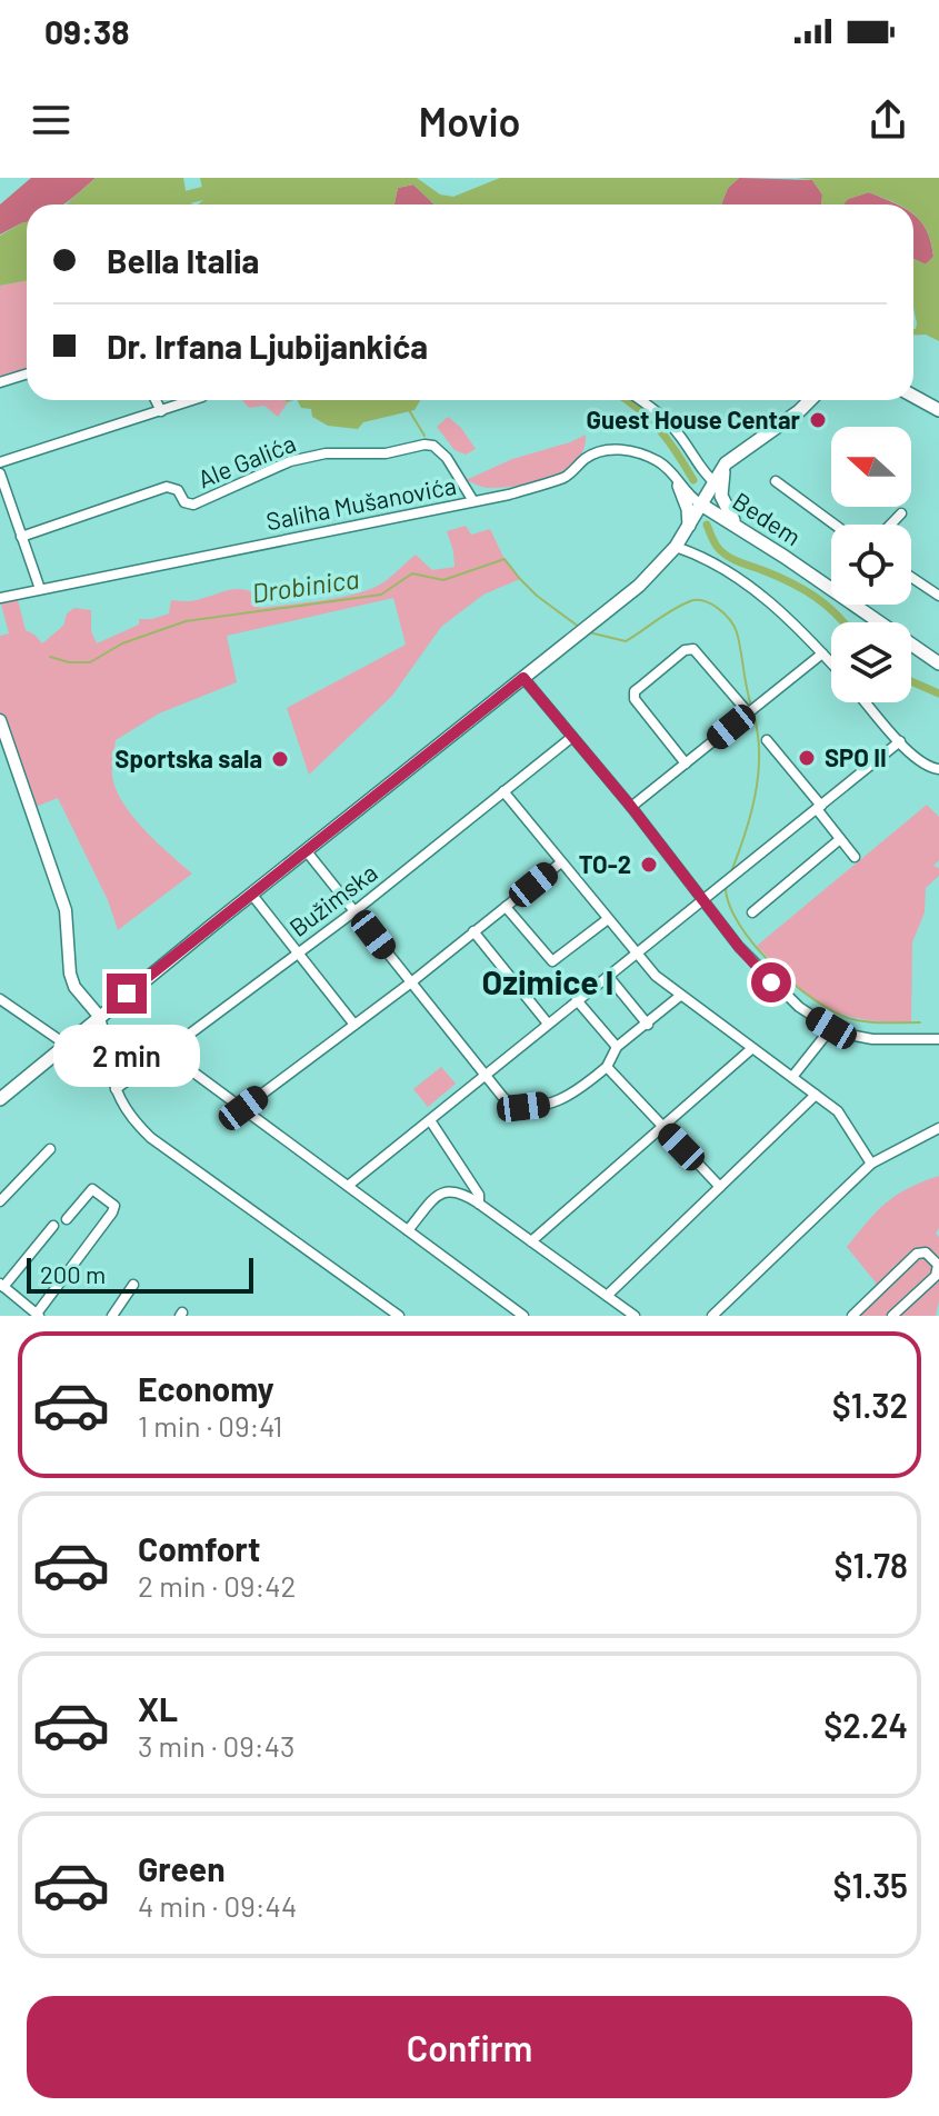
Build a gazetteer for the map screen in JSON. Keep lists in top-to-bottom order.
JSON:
{
  "streets": {
    "main road": ["Bedem"],
    "street": ["Ale Galića", "Saliha Mušanovića", "Bužimska"]
  },
  "crossings": [
    ["Ale Galića", "Saliha Mušanovića"],
    ["Saliha Mušanovića", "Bedem"]
  ],
  "districts": ["Ozimice I"],
  "water": ["Drobinica"],
  "places": [
    "Guest House Centar",
    "SPO II",
    "Sportska sala",
    "TO-2"
  ],
  "scale_bar": "200 m",
  "north": "left",
  "page": {
    "status": "09:38",
    "header": "Movio",
    "banner": ["Bella Italia", "Dr. Irfana Ljubijankića"],
    "bubble": "2 min",
    "scale": "200 m",
    "list": [
      {
        "name": "Economy",
        "note": "1 min · 09:41",
        "value": "$1.32"
      },
      {
        "name": "Comfort",
        "note": "2 min · 09:42",
        "value": "$1.78"
      },
      {
        "name": "XL",
        "note": "3 min · 09:43",
        "value": "$2.24"
      },
      {
        "name": "Green",
        "note": "4 min · 09:44",
        "value": "$1.35"
      }
    ],
    "buttons": "Confirm"
  }
}
